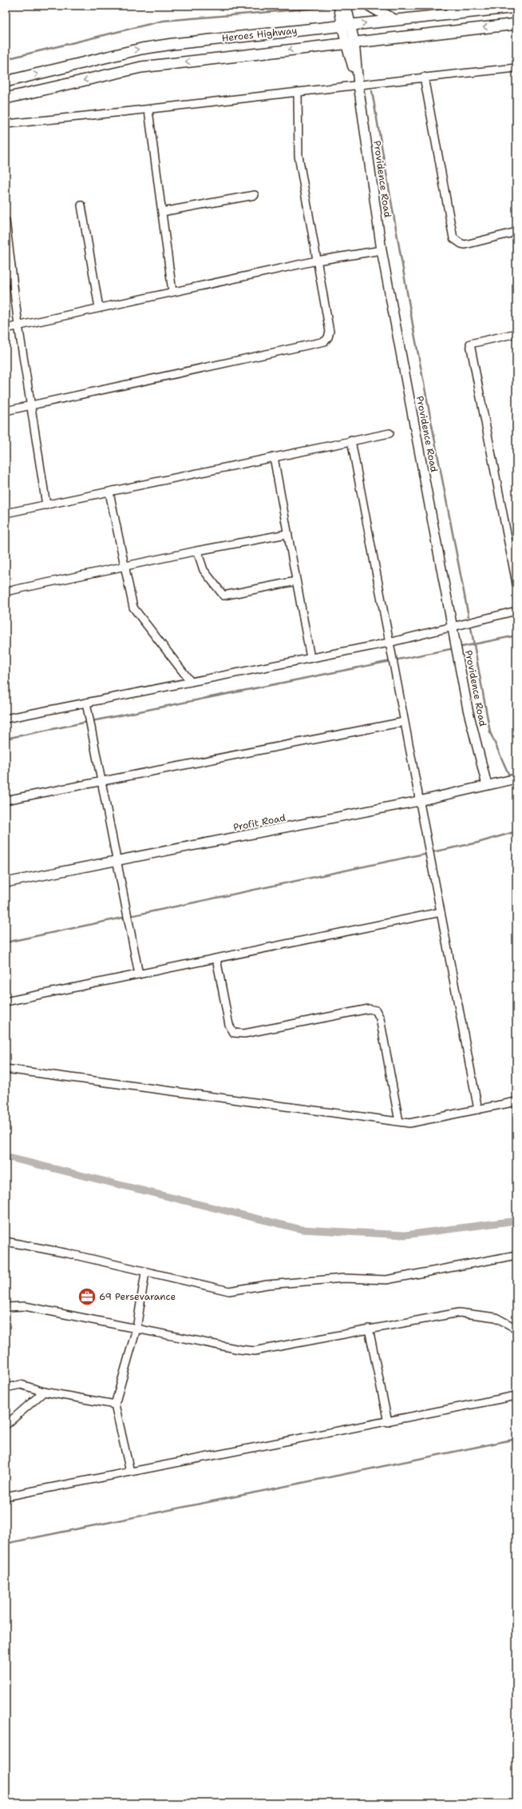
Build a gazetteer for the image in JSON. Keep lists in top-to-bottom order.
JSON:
{
  "streets": {
    "main road": ["Heroes Highway"],
    "street": ["Providence Road", "Profit Road"]
  },
  "crossings": [
    ["Heroes Highway", "Providence Road"],
    ["Providence Road", "Profit Road"]
  ],
  "places": {
    "office": ["69 Persevarance"]
  }
}
